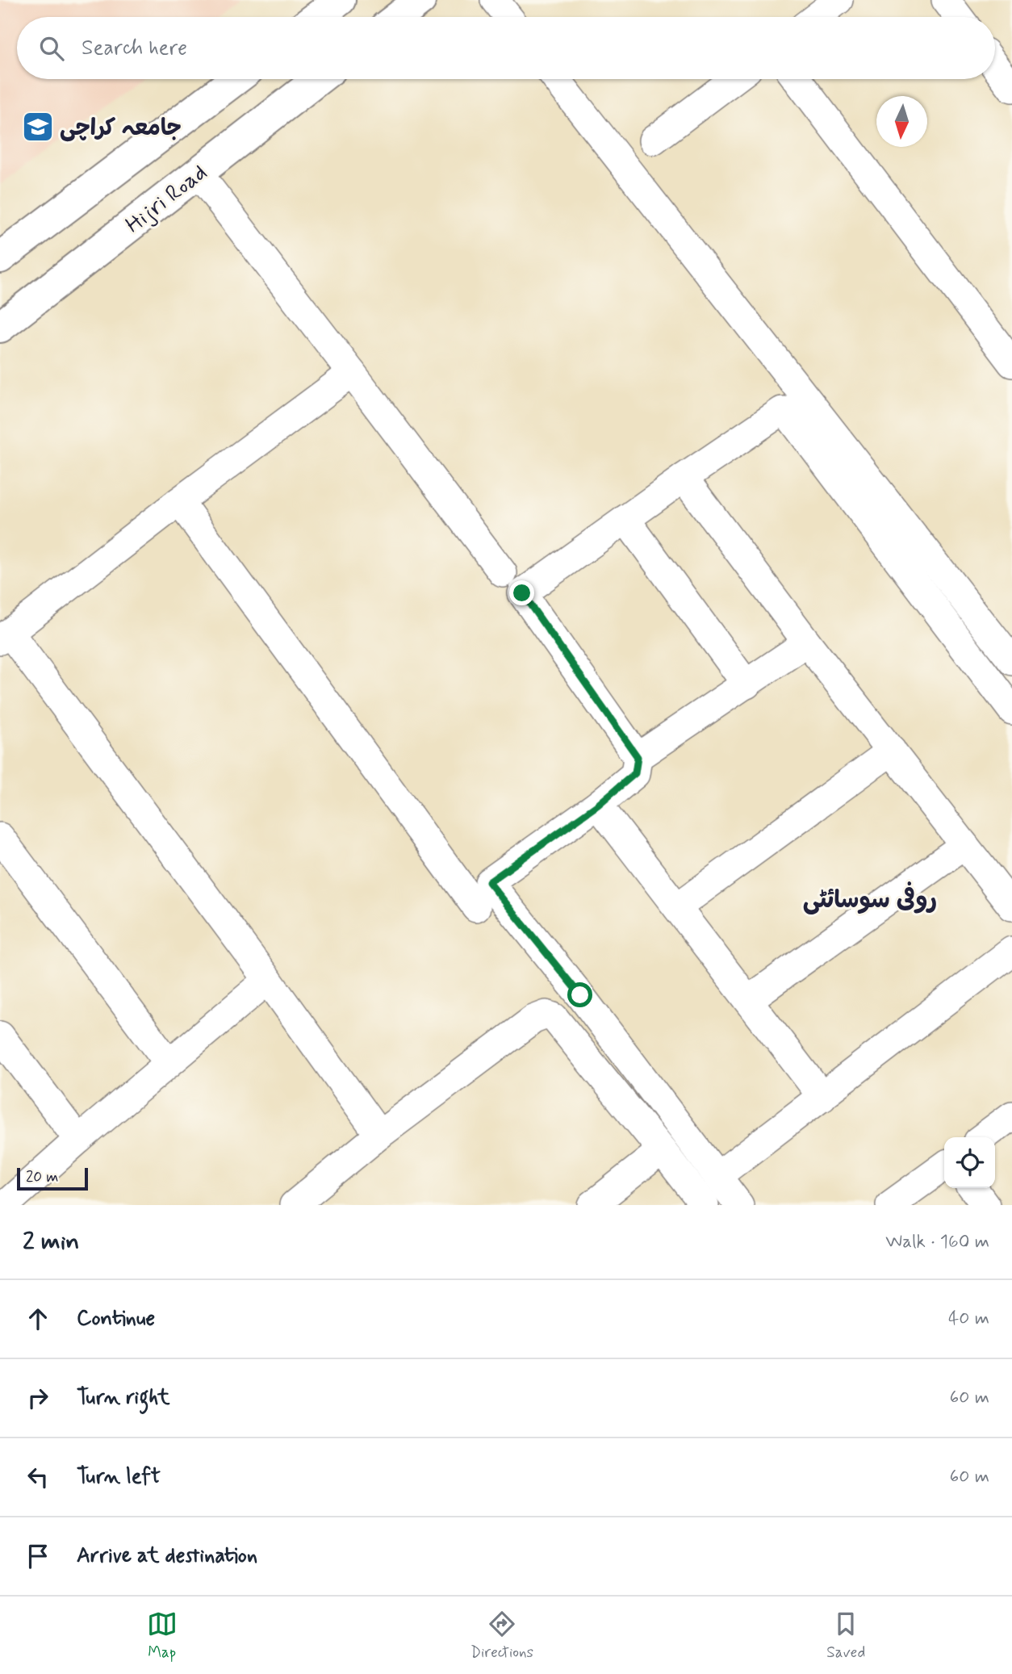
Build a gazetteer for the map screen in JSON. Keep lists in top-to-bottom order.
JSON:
{
  "streets": {
    "main road": ["Hijri Road"]
  },
  "districts": ["روفی سوسائٹی"],
  "places": {
    "school or university": ["جامعہ کراچی"]
  },
  "scale_bar": "20 m",
  "north": "bottom",
  "page": {
    "search": "Search here",
    "scale": "20 m",
    "heading": ["2 min", "Walk · 160 m"],
    "list": [
      ["Continue", "40 m"],
      ["Turn right", "60 m"],
      ["Turn left", "60 m"],
      "Arrive at destination"
    ],
    "nav": ["Map", "Directions", "Saved"]
  }
}
